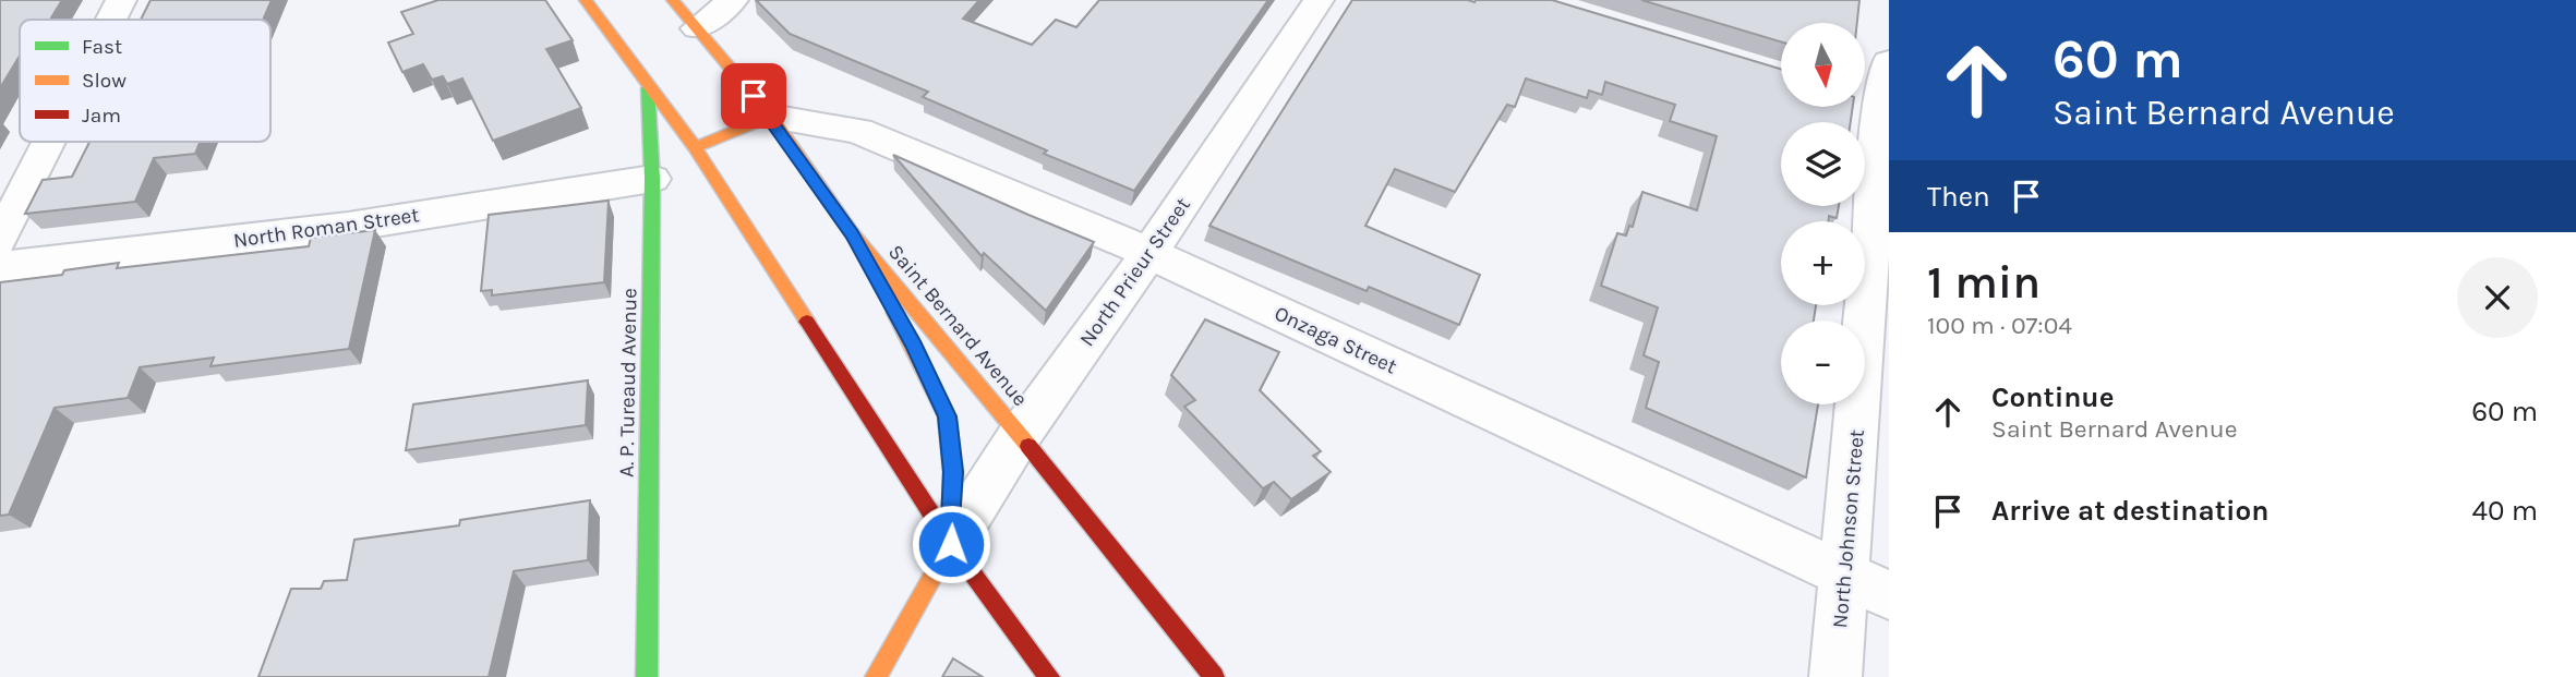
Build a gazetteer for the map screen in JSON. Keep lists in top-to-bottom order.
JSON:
{
  "streets": {
    "street": [
      "North Roman Street",
      "North Prieur Street",
      "Saint Bernard Avenue",
      "Onzaga Street",
      "A. P. Tureaud Avenue",
      "North Johnson Street"
    ]
  },
  "crossings": [
    ["North Roman Street", "A. P. Tureaud Avenue"],
    ["North Prieur Street", "Saint Bernard Avenue"],
    ["North Prieur Street", "Onzaga Street"],
    ["Saint Bernard Avenue", "Onzaga Street"],
    ["Onzaga Street", "North Johnson Street"]
  ],
  "legend": ["Fast", "Slow", "Jam"],
  "north": "bottom",
  "page": {
    "turn": ["60 m", "Saint Bernard Avenue"],
    "map_buttons": ["+", "−"],
    "then": "Then",
    "heading": ["1 min", "100 m · 07:04"],
    "list": [
      {
        "name": "Continue",
        "note": "Saint Bernard Avenue",
        "value": "60 m"
      },
      {
        "name": "Arrive at destination",
        "value": "40 m"
      }
    ]
  }
}
